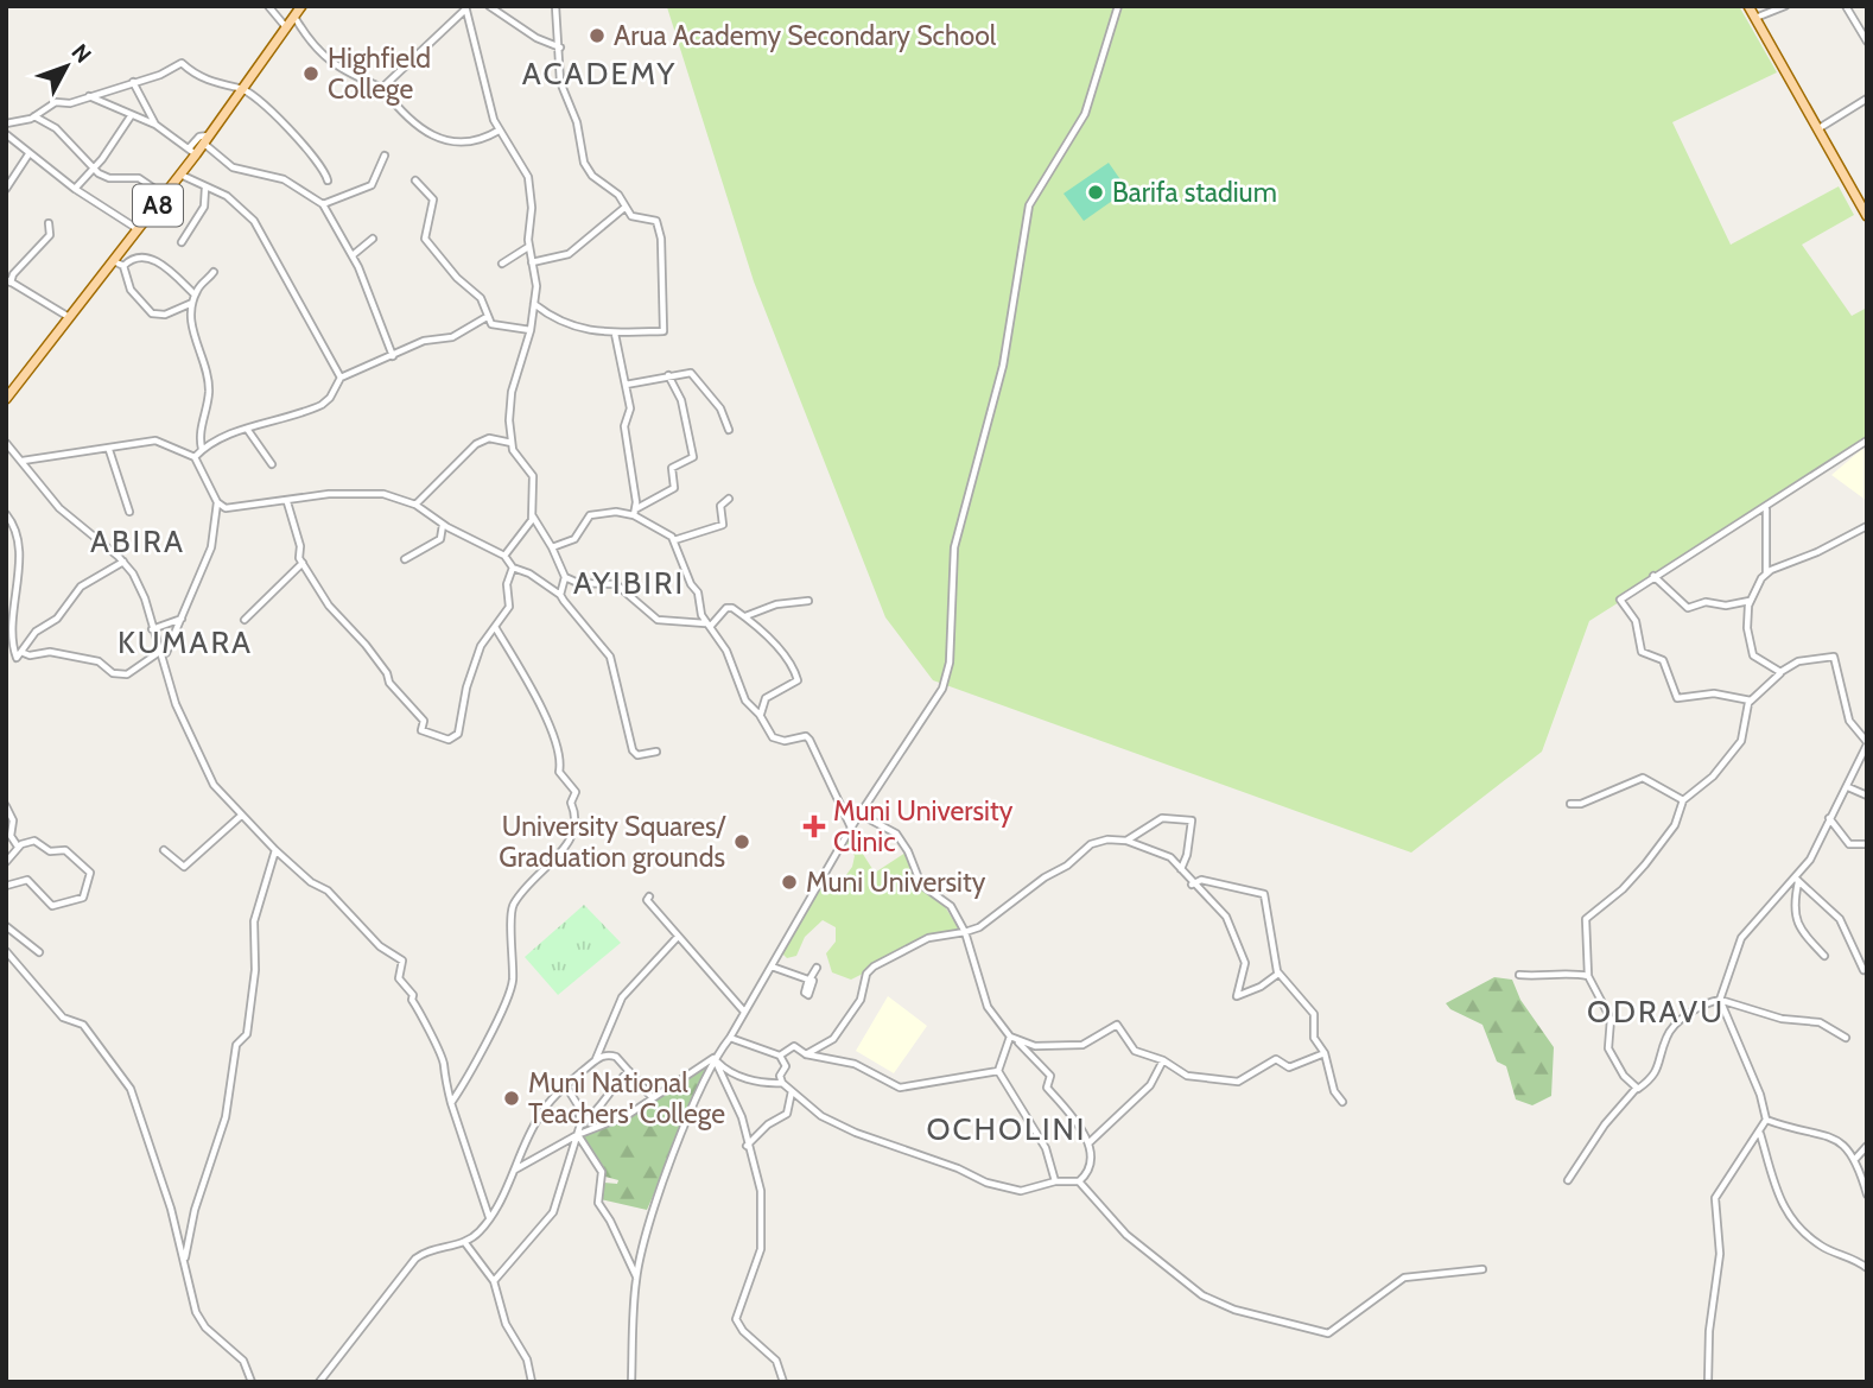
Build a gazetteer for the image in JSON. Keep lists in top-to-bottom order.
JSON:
{
  "streets": {
    "main road": ["A8"]
  },
  "districts": [
    "ACADEMY",
    "ABIRA",
    "AYIBIRI",
    "KUMARA",
    "ODRAVU",
    "OCHOLINI"
  ],
  "places": {
    "other": [
      "Arua Academy Secondary School",
      "Highfield College",
      "Barifa stadium",
      "University Squares/ Graduation grounds",
      "Muni University",
      "Muni National Teachers' College"
    ],
    "health": ["Muni University Clinic"]
  },
  "north": "top right"
}
